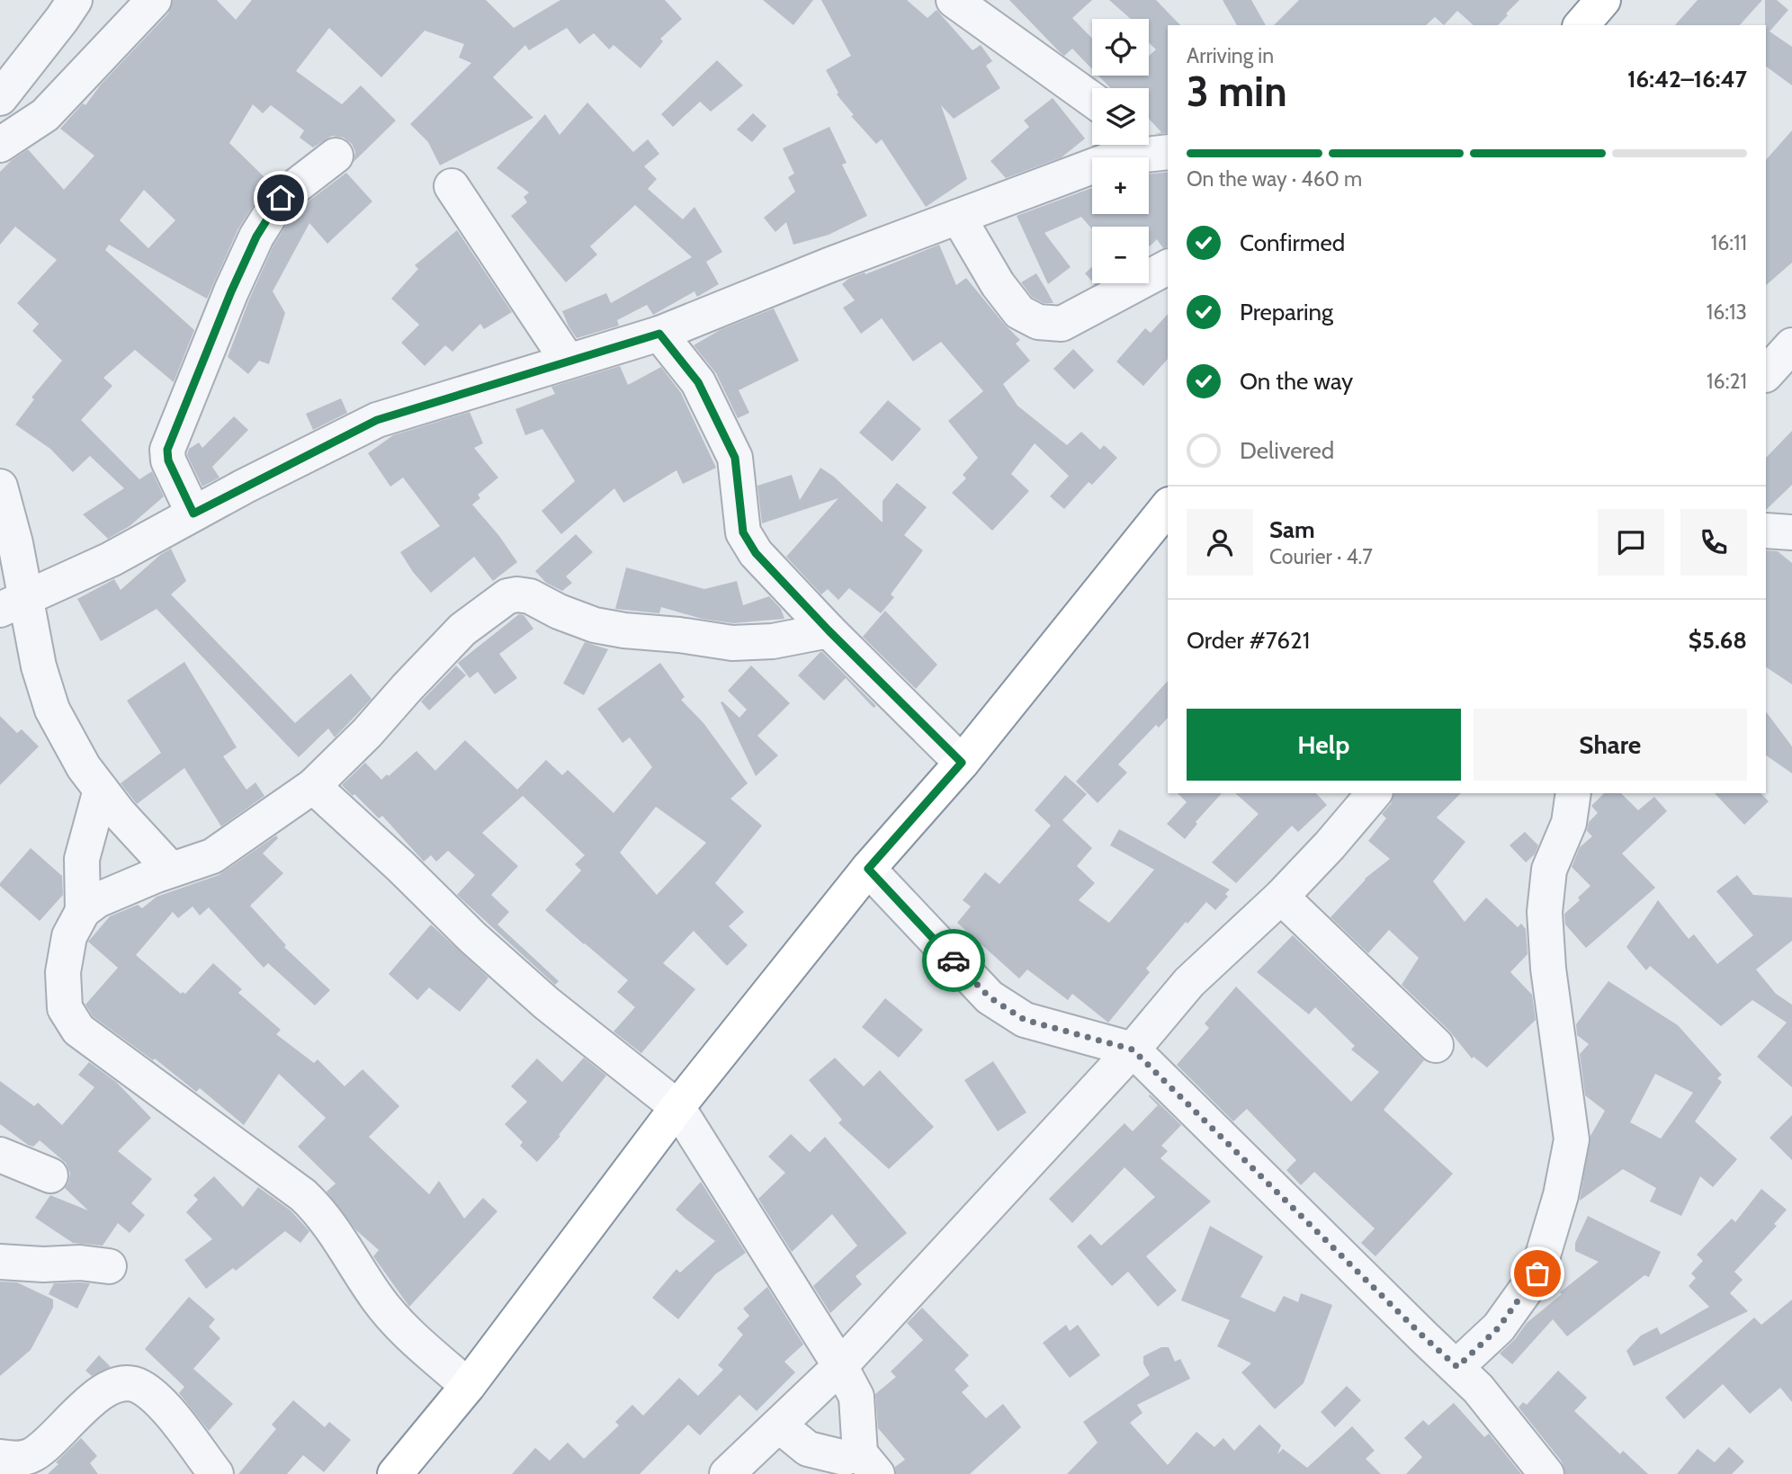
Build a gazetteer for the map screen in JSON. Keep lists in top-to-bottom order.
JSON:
{
  "page": {
    "map_buttons": ["+", "−"],
    "heading": ["3 min", "Arriving in", "16:42–16:47"],
    "panel": [
      "Sam",
      "Courier · 4.7",
      "Order #7621",
      "$5.68"
    ],
    "bar": "On the way · 460 m",
    "list": [
      ["Confirmed", "16:11"],
      ["Preparing", "16:13"],
      ["On the way", "16:21"],
      "Delivered"
    ],
    "buttons": ["Help", "Share"]
  }
}
